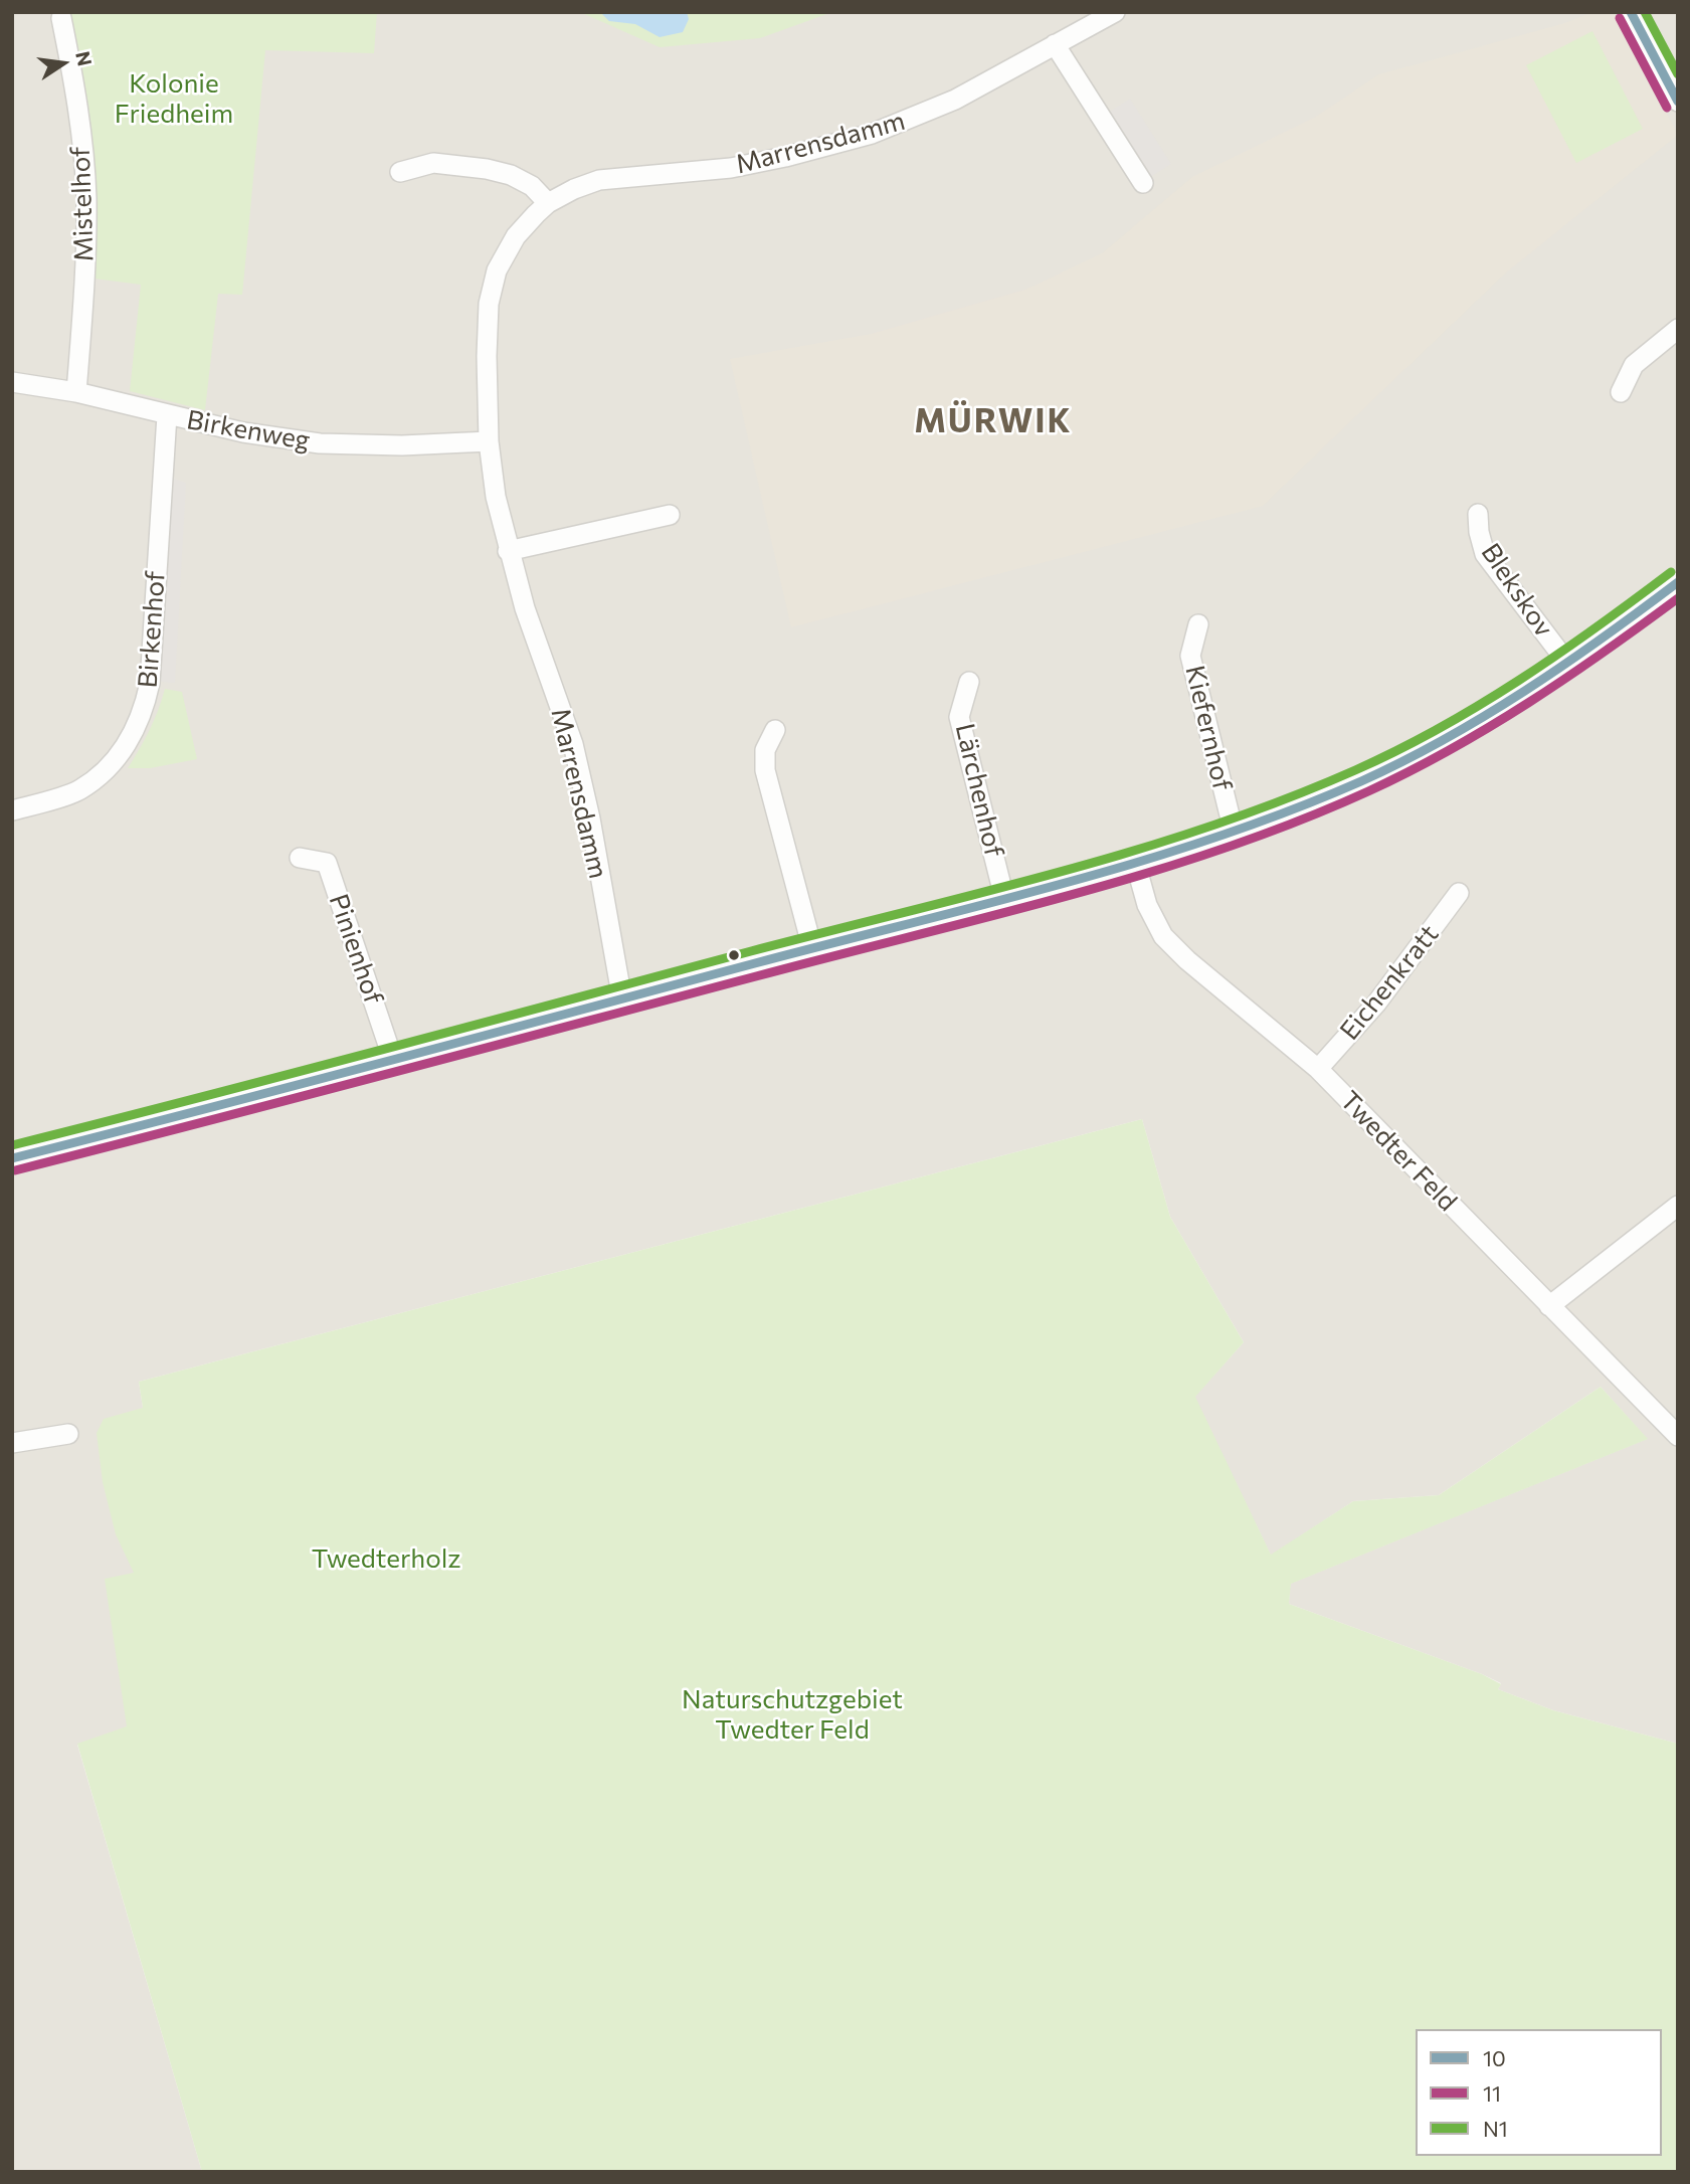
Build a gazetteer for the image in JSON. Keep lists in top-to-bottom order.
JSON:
{
  "streets": {
    "street": [
      "Marrensdamm",
      "Mistelhof",
      "Birkenweg",
      "Blekskov",
      "Birkenhof",
      "Kiefernhof",
      "Lärchenhof",
      "Pinienhof",
      "Eichenkratt",
      "Twedter Feld"
    ]
  },
  "crossings": [
    ["Marrensdamm", "Birkenweg"],
    ["Mistelhof", "Birkenweg"],
    ["Birkenweg", "Birkenhof"],
    ["Eichenkratt", "Twedter Feld"]
  ],
  "districts": ["MÜRWIK"],
  "parks": ["Kolonie Friedheim", "Twedterholz", "Naturschutzgebiet Twedter Feld"],
  "lines": ["transit line 10", "transit line N1", "transit line 11"],
  "legend": ["10", "11", "N1"],
  "north": "right"
}
